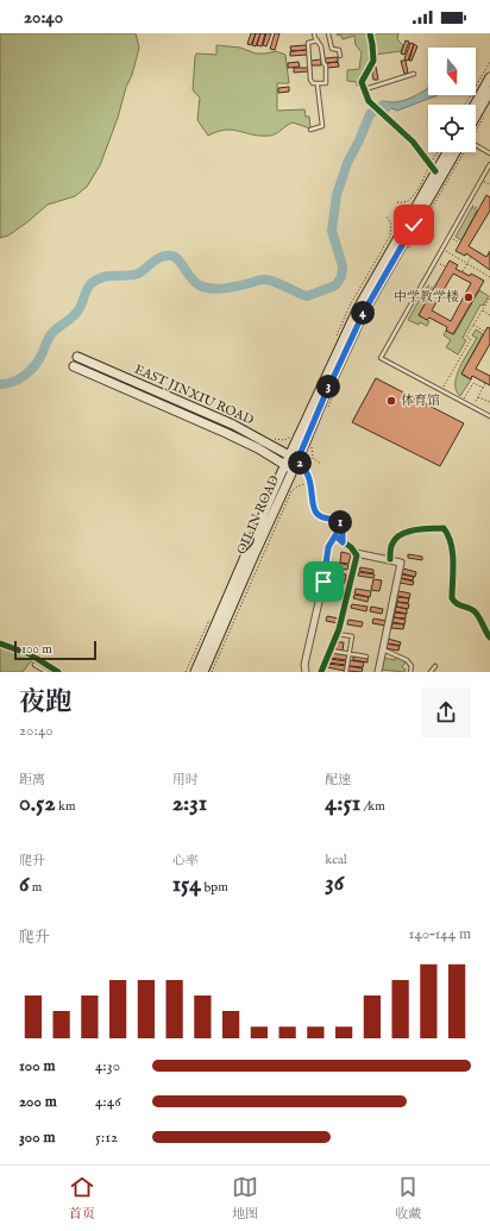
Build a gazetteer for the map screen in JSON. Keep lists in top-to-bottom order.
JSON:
{
  "streets": {
    "main road": ["EAST JINXIU ROAD", "QILIN ROAD"]
  },
  "crossings": [
    ["EAST JINXIU ROAD", "QILIN ROAD"]
  ],
  "places": ["中学教学楼", "体育馆"],
  "scale_bar": "100 m",
  "north": "bottom",
  "page": {
    "status": "20:40",
    "pins": [
      "4",
      "3",
      "2",
      "1"
    ],
    "scale": "100 m",
    "heading": ["夜跑", "20:40"],
    "stats": [
      ["距离", "0.52 km"],
      ["用时", "2:31"],
      ["配速", "4:51 /km"],
      ["爬升", "6 m"],
      ["心率", "154 bpm"],
      ["kcal", "36"]
    ],
    "chart": ["爬升", "140–144 m"],
    "list": [
      {
        "name": "100 m",
        "note": "4:30"
      },
      {
        "name": "200 m",
        "note": "4:46"
      },
      {
        "name": "300 m",
        "note": "5:12"
      }
    ],
    "tabs": ["首页", "地图", "收藏"]
  }
}
